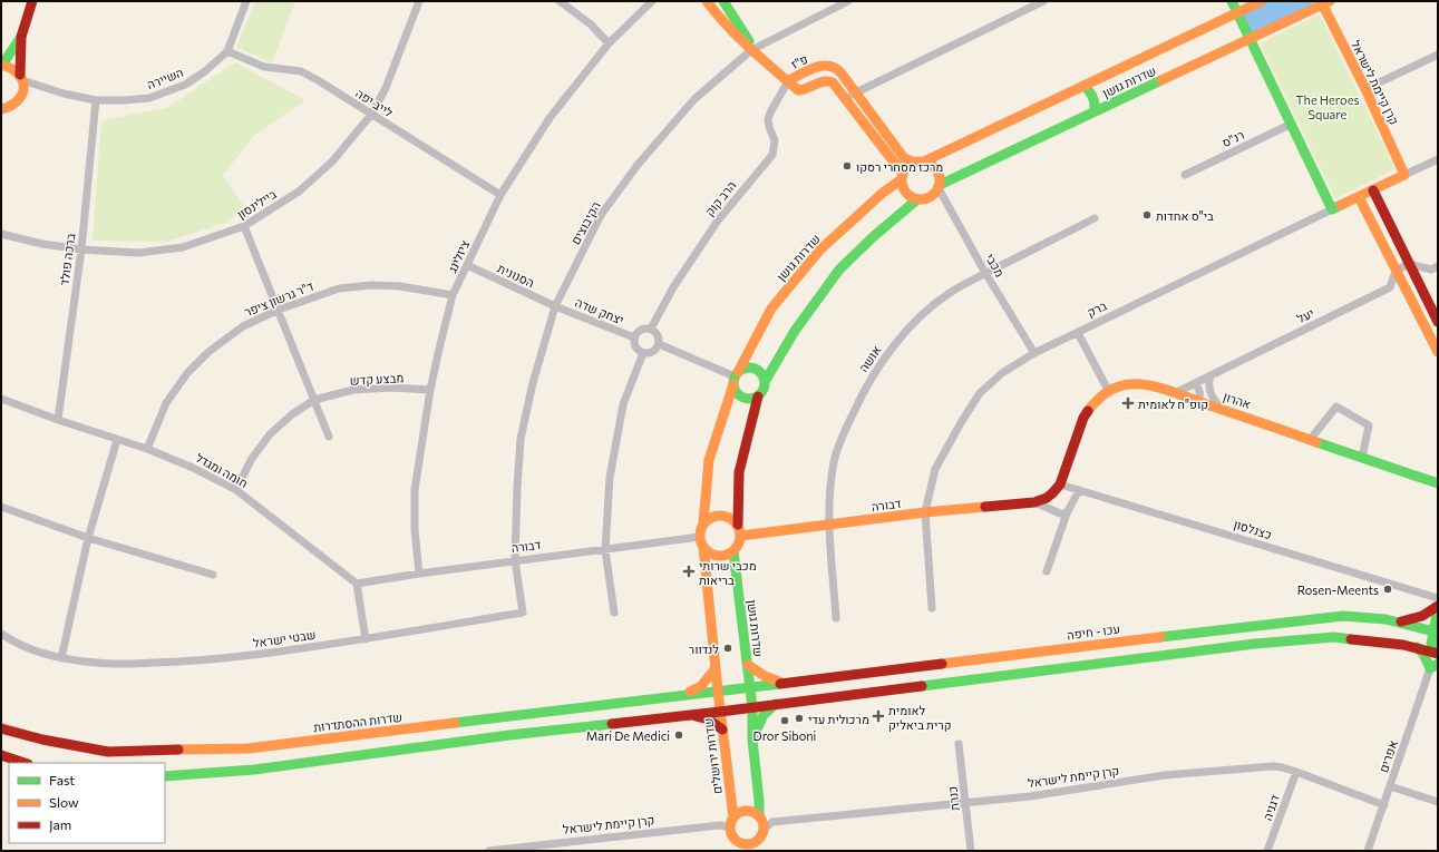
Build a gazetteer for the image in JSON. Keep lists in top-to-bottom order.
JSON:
{
  "streets": {
    "main road": [
      "פ\"ז",
      "שדרות גושן",
      "קרן קיימת לישראל",
      "ברק",
      "אהרון",
      "דבורה",
      "עכו - חיפה",
      "שדרות ההסתדרות",
      "שדרות ירושלים"
    ],
    "street": [
      "השיירה",
      "לייב יפה",
      "רנ\"ס",
      "הרב קוק",
      "ביילינסון",
      "הקיבוצים",
      "ציזלינג",
      "ברכה פולד",
      "מכבי",
      "הסנונית",
      "ד\"ר גרשון ציפר",
      "יצחק שדה",
      "יעל",
      "אושה",
      "מבצע קדש",
      "חומה ומגדל",
      "כצנלסון",
      "שבטי ישראל",
      "אפרים",
      "כנרת",
      "דגניה"
    ]
  },
  "crossings": [
    ["פ\"ז", "שדרות גושן"],
    ["פ\"ז", "הרב קוק"],
    ["פ\"ז", "מכבי"],
    ["השיירה", "לייב יפה"],
    ["השיירה", "ברכה פולד"],
    ["שדרות גושן", "קרן קיימת לישראל"],
    ["שדרות גושן", "מכבי"],
    ["שדרות גושן", "דבורה"],
    ["שדרות גושן", "עכו - חיפה"],
    ["קרן קיימת לישראל", "ברק"],
    ["קרן קיימת לישראל", "שדרות ירושלים"],
    ["קרן קיימת לישראל", "אפרים"],
    ["קרן קיימת לישראל", "כנרת"],
    ["קרן קיימת לישראל", "דגניה"],
    ["לייב יפה", "ביילינסון"],
    ["לייב יפה", "ציזלינג"],
    ["הרב קוק", "יצחק שדה"],
    ["ביילינסון", "ברכה פולד"],
    ["הקיבוצים", "הסנונית"],
    ["הקיבוצים", "יצחק שדה"],
    ["הקיבוצים", "דבורה"],
    ["הקיבוצים", "שבטי ישראל"],
    ["ציזלינג", "הסנונית"],
    ["ציזלינג", "ד\"ר גרשון ציפר"],
    ["ציזלינג", "מבצע קדש"],
    ["ציזלינג", "דבורה"],
    ["ברכה פולד", "חומה ומגדל"],
    ["מכבי", "ברק"],
    ["מכבי", "אושה"],
    ["הסנונית", "יצחק שדה"],
    ["ד\"ר גרשון ציפר", "חומה ומגדל"],
    ["ברק", "דבורה"],
    ["יעל", "אהרון"],
    ["אושה", "דבורה"],
    ["מבצע קדש", "חומה ומגדל"],
    ["אהרון", "כצנלסון"],
    ["חומה ומגדל", "דבורה"],
    ["דבורה", "שבטי ישראל"],
    ["עכו - חיפה", "שדרות ההסתדרות"],
    ["עכו - חיפה", "שדרות ירושלים"],
    ["שדרות ההסתדרות", "שדרות ירושלים"]
  ],
  "parks": ["The Heroes Square"],
  "places": {
    "other": [
      "מרכז מסחרי רסקו",
      "בי\"ס אחדות",
      "Rosen-Meents",
      "לנדוור",
      "מרכולית עדי",
      "Dror Siboni",
      "Mari De Medici"
    ],
    "health": ["קופ\"ח לאומית", "מכבי שרותי בריאות", "לאומית קרית ביאליק"]
  },
  "legend": ["Fast", "Slow", "Jam"]
}
